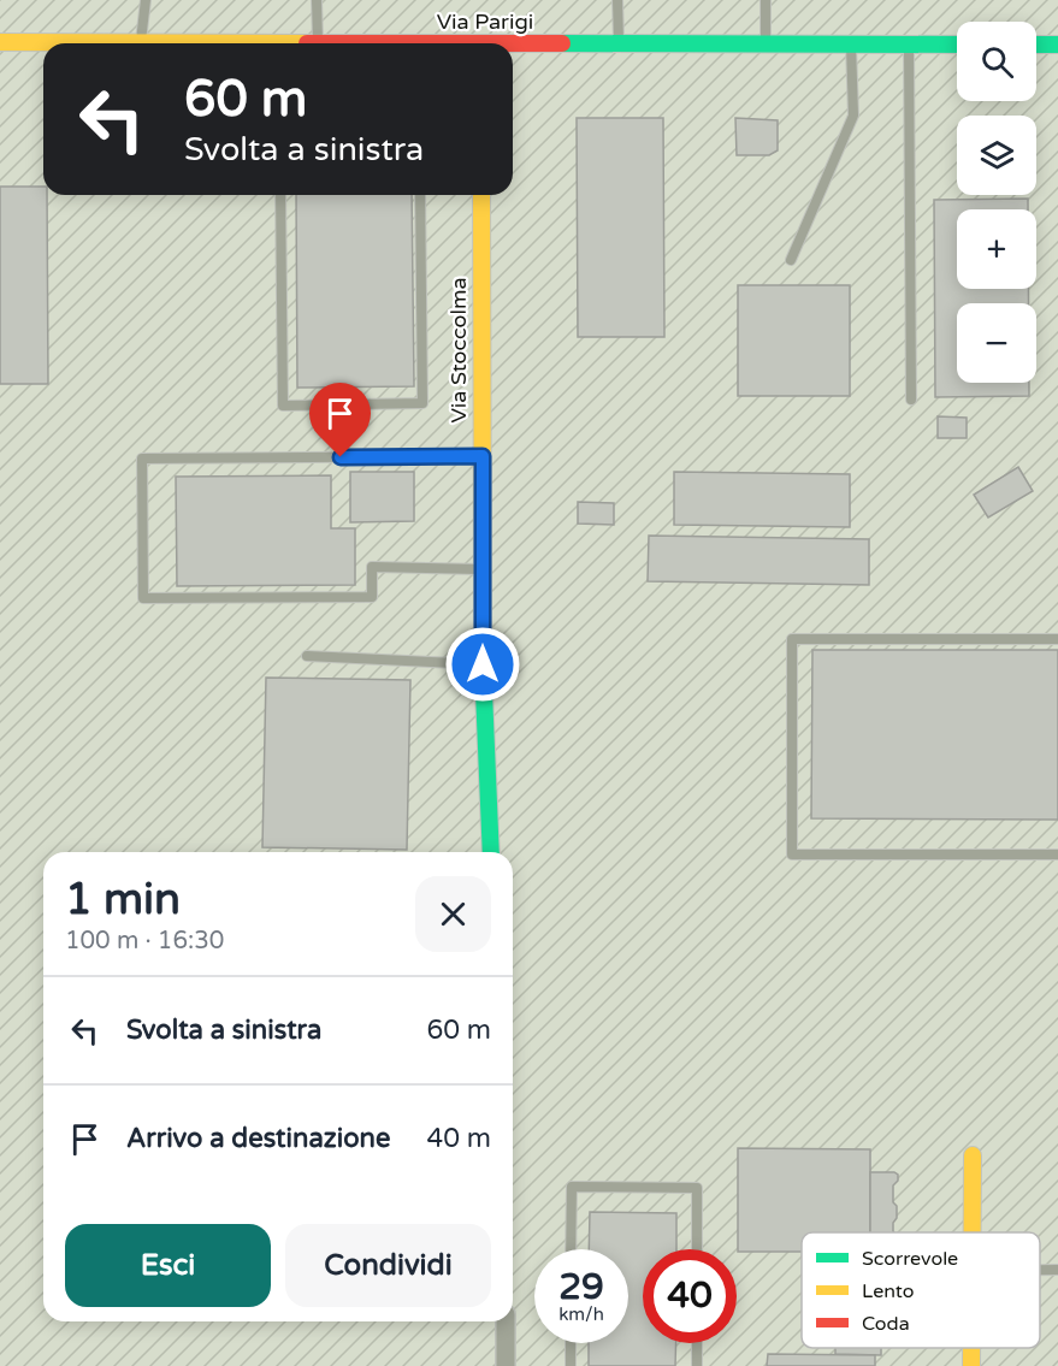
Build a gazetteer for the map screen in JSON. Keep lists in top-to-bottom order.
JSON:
{
  "streets": {
    "street": ["Via Parigi", "Via Stoccolma"]
  },
  "legend": ["Scorrevole", "Lento", "Coda"],
  "page": {
    "map_buttons": ["+", "−"],
    "turn": ["60 m", "Svolta a sinistra"],
    "heading": ["1 min", "100 m · 16:30"],
    "list": [
      {
        "name": "Svolta a sinistra",
        "value": "60 m"
      },
      {
        "name": "Arrivo a destinazione",
        "value": "40 m"
      }
    ],
    "buttons": ["Esci", "Condividi"],
    "speed": "29 km/h",
    "limit": "40"
  }
}
